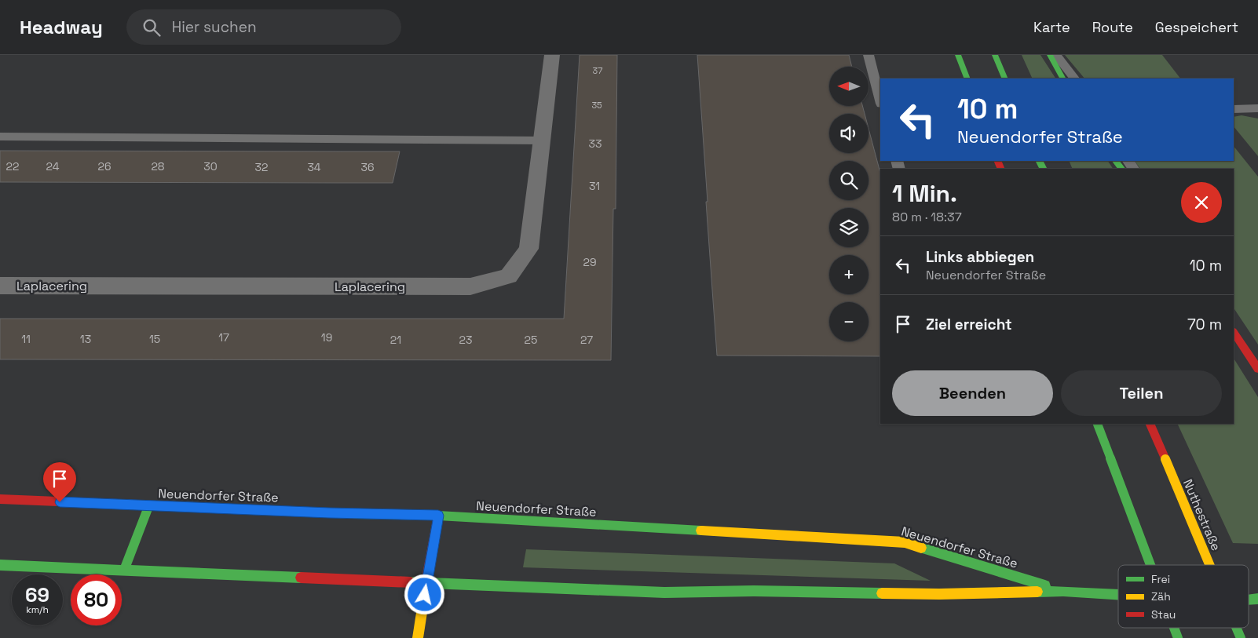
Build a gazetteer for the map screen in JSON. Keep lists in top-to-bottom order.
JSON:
{
  "streets": {
    "main road": ["Neuendorfer Straße", "Nuthestraße"],
    "street": ["Laplacering"]
  },
  "house_numbers": [
    "37",
    "35",
    "33",
    "22",
    "24",
    "26",
    "28",
    "30",
    "32",
    "34",
    "36",
    "31",
    "29",
    "17",
    "19",
    "11",
    "13",
    "15",
    "21",
    "23",
    "25",
    "27"
  ],
  "legend": ["Frei", "Zäh", "Stau"],
  "north": "left",
  "page": {
    "header": "Headway",
    "search": "Hier suchen",
    "nav": ["Karte", "Route", "Gespeichert"],
    "map_buttons": ["+", "−"],
    "turn": ["10 m", "Neuendorfer Straße"],
    "heading": ["1 Min.", "80 m · 18:37"],
    "list": [
      {
        "name": "Links abbiegen",
        "note": "Neuendorfer Straße",
        "value": "10 m"
      },
      {
        "name": "Ziel erreicht",
        "value": "70 m"
      }
    ],
    "buttons": ["Beenden", "Teilen"],
    "speed": "69 km/h",
    "limit": "80"
  }
}
